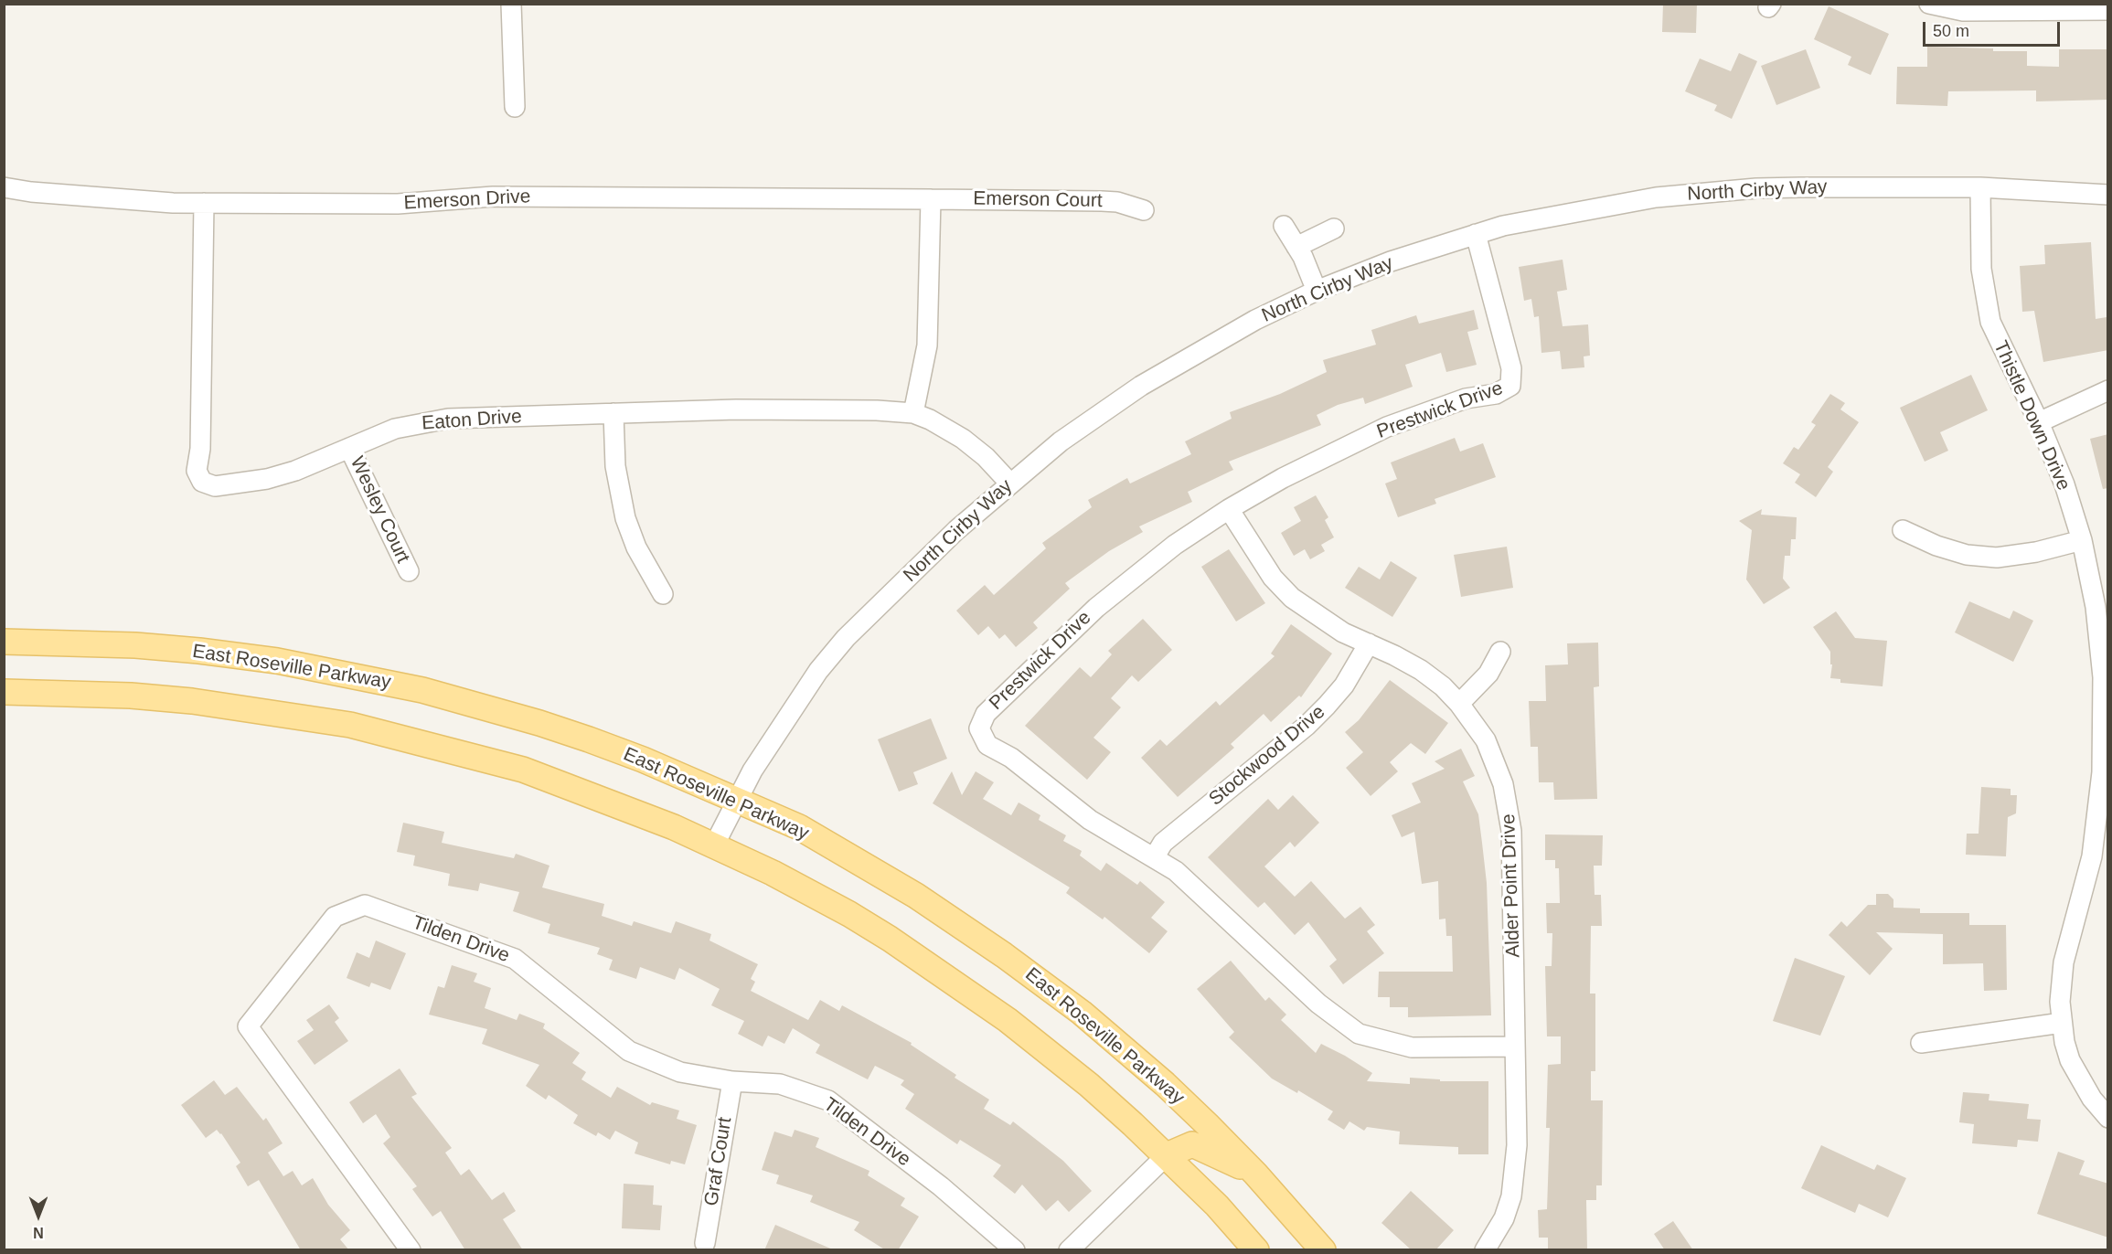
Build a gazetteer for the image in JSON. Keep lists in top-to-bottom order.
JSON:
{
  "streets": {
    "main road": ["East Roseville Parkway"],
    "street": [
      "North Cirby Way",
      "Emerson Drive",
      "Emerson Court",
      "Prestwick Drive",
      "Thistle Down Drive",
      "Eaton Drive",
      "Wesley Court",
      "Stockwood Drive",
      "Alder Point Drive",
      "Tilden Drive",
      "Graf Court"
    ]
  },
  "crossings": [
    ["North Cirby Way", "Prestwick Drive"],
    ["North Cirby Way", "Thistle Down Drive"],
    ["North Cirby Way", "Eaton Drive"],
    ["North Cirby Way", "East Roseville Parkway"],
    ["Emerson Drive", "Emerson Court"],
    ["Emerson Drive", "Eaton Drive"],
    ["Prestwick Drive", "Stockwood Drive"],
    ["Prestwick Drive", "Alder Point Drive"],
    ["Eaton Drive", "Wesley Court"],
    ["Stockwood Drive", "Alder Point Drive"],
    ["Tilden Drive", "Graf Court"]
  ],
  "scale_bar": "50 m",
  "north": "bottom"
}
